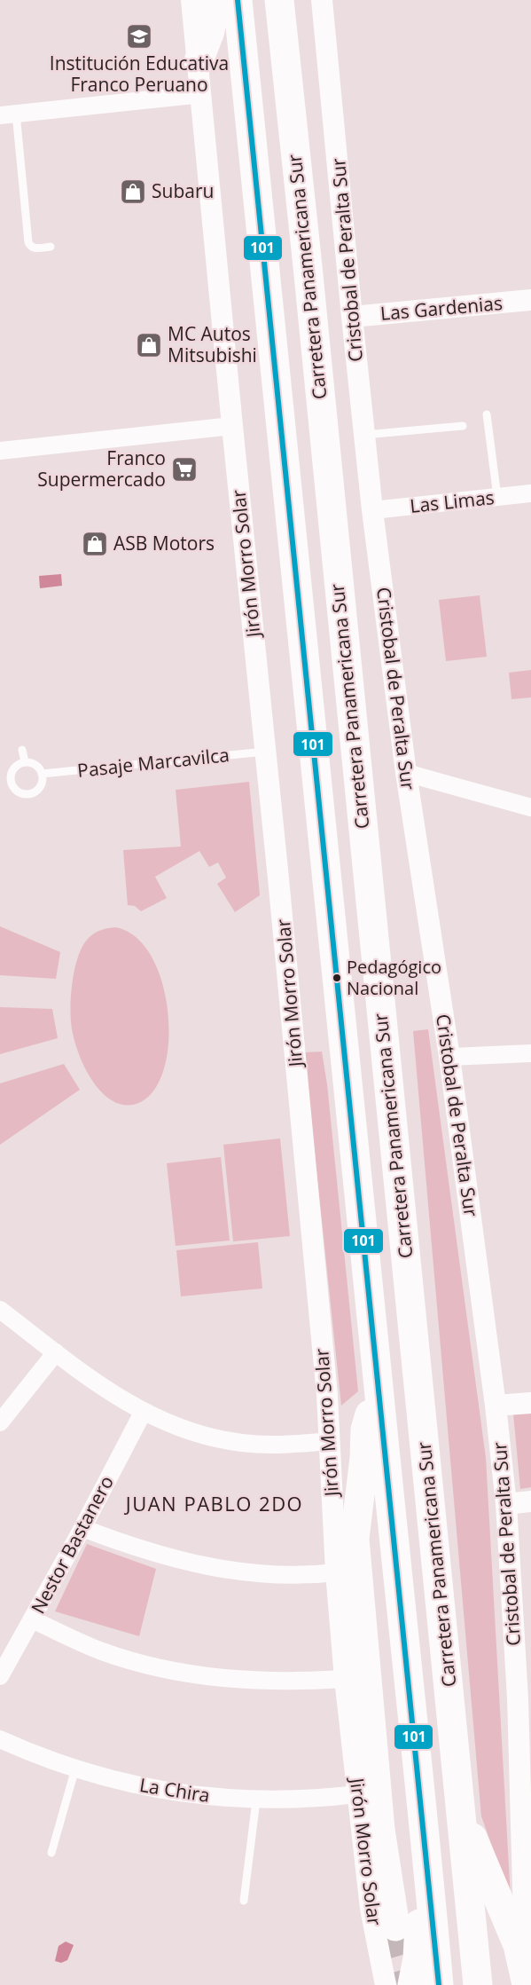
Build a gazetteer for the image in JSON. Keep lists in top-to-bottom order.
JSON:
{
  "streets": {
    "highway": ["Carretera Panamericana Sur"],
    "street": [
      "Cristobal de Peralta Sur",
      "Las Gardenias",
      "Las Limas",
      "Jirón Morro Solar",
      "Nestor Bastanero",
      "La Chira"
    ],
    "lane": ["Pasaje Marcavilca"]
  },
  "crossings": [
    ["Cristobal de Peralta Sur", "Las Gardenias"],
    ["Cristobal de Peralta Sur", "Las Limas"],
    ["Jirón Morro Solar", "Pasaje Marcavilca"],
    ["Jirón Morro Solar", "La Chira"]
  ],
  "districts": ["JUAN PABLO 2DO"],
  "places": {
    "school or university": ["Institución Educativa Franco Peruano"],
    "shop": ["Subaru", "MC Autos Mitsubishi", "ASB Motors"],
    "supermarket": ["Franco Supermercado"],
    "other": ["Pedagógico Nacional"]
  },
  "lines": ["transit line 101"]
}
